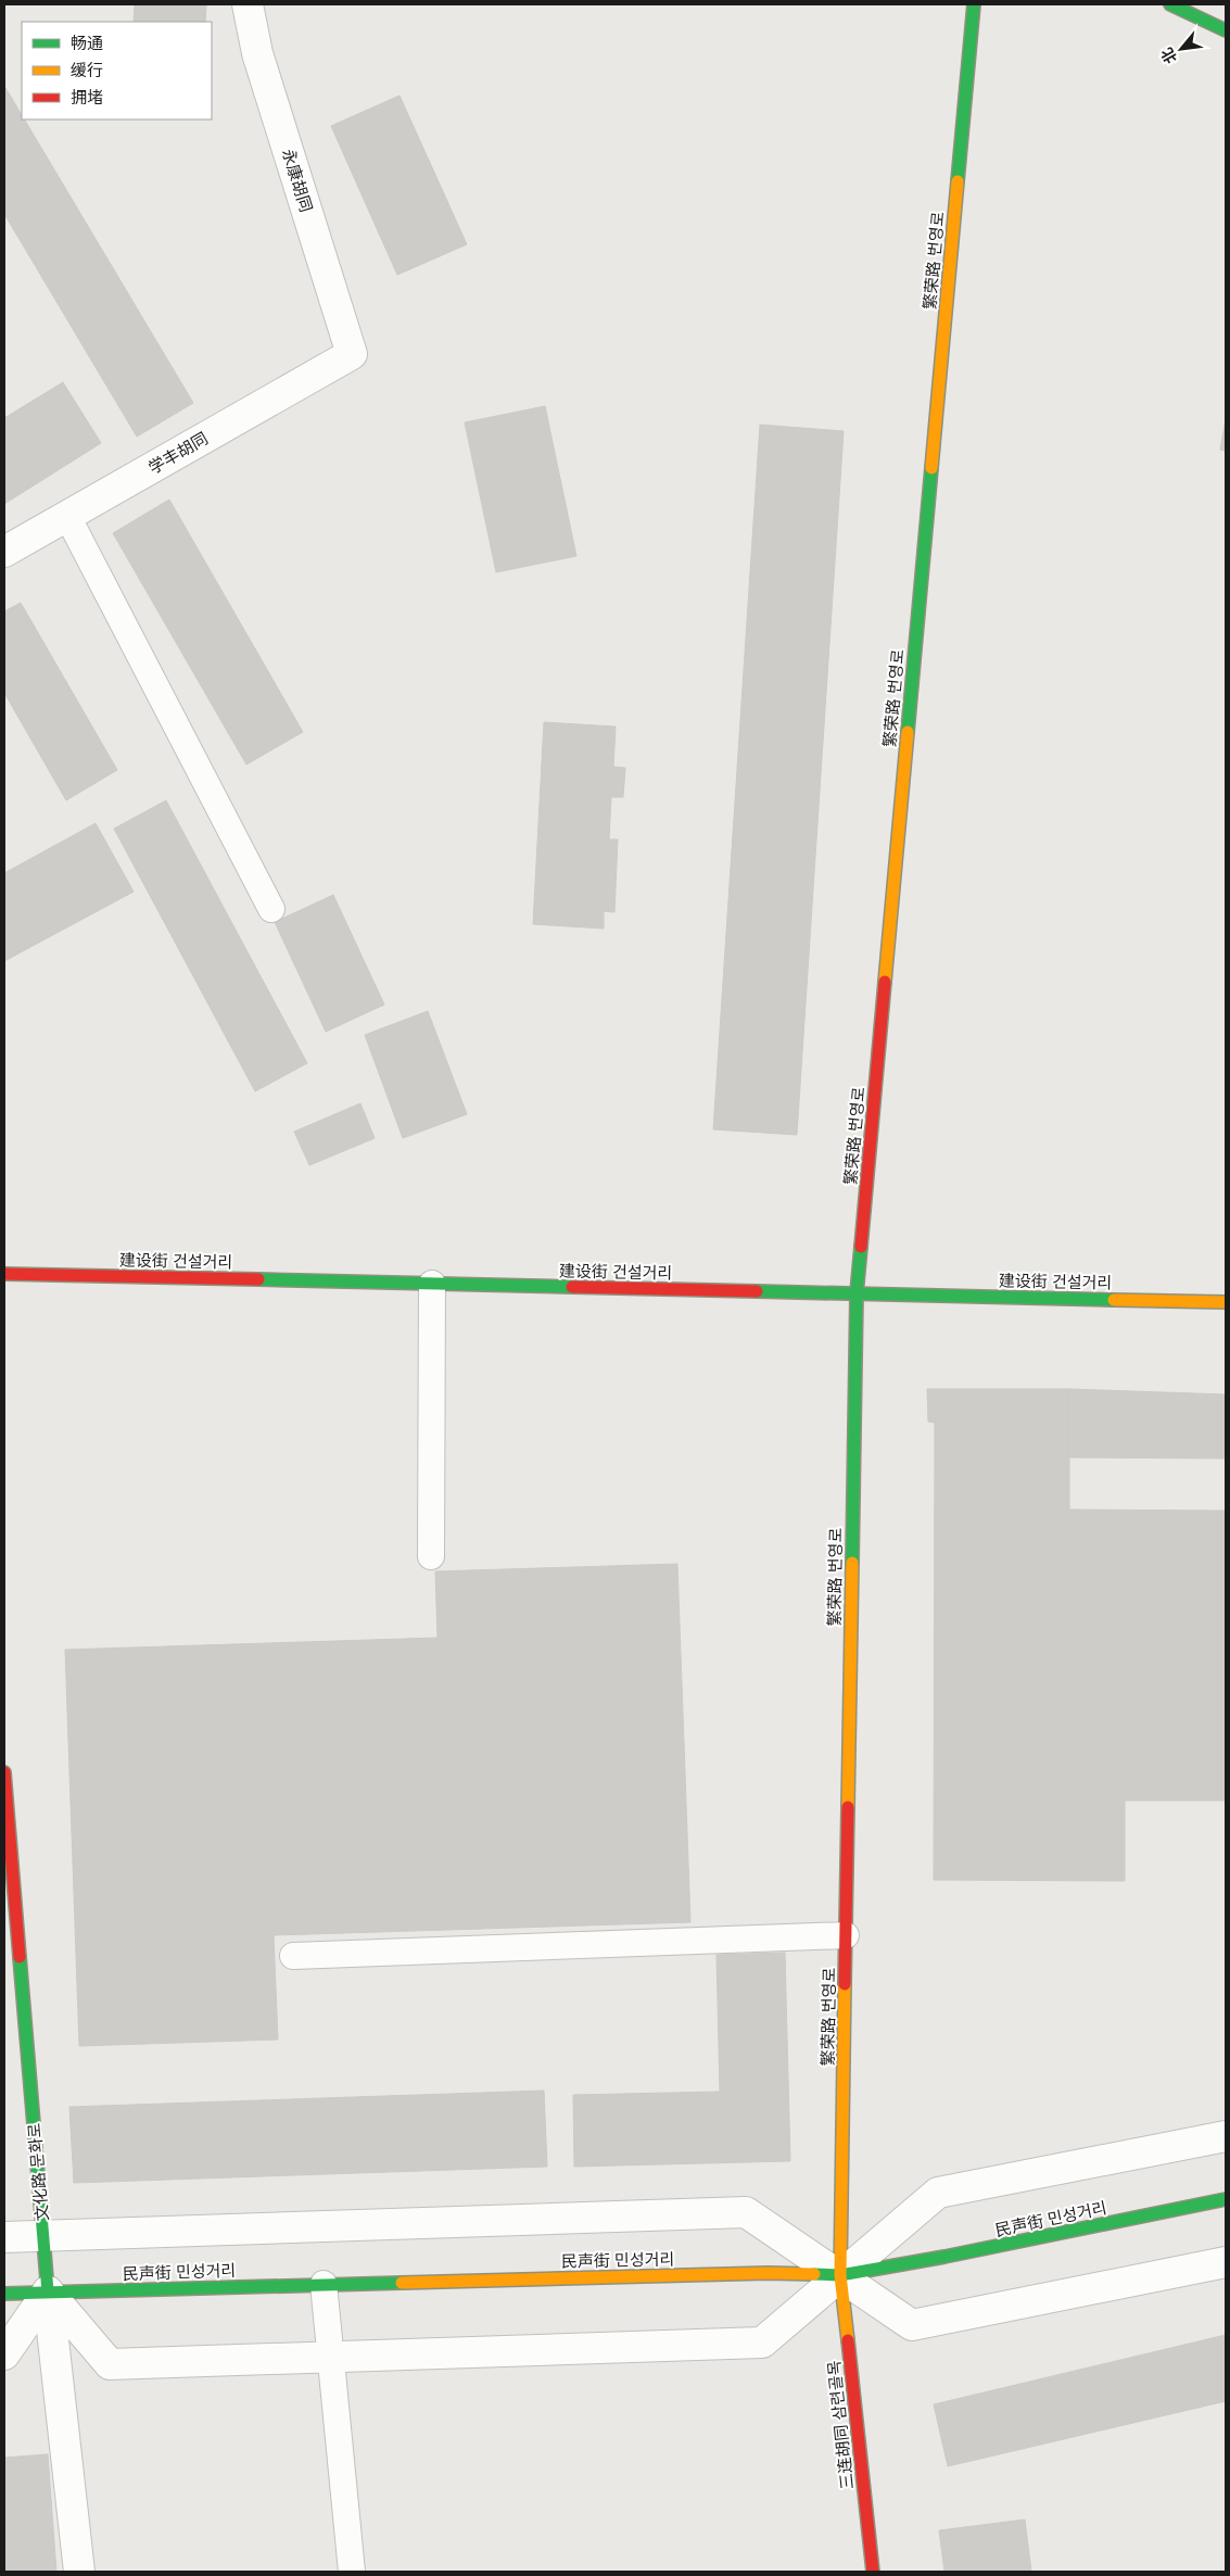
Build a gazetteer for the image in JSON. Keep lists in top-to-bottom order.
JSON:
{
  "streets": {
    "street": [
      "永康胡同",
      "繁荣路 번영로",
      "学丰胡同",
      "建设街 건설거리",
      "文化路 문화로",
      "民声街 민성거리",
      "三连胡同 삼련골목"
    ]
  },
  "crossings": [
    ["永康胡同", "学丰胡同"],
    ["繁荣路 번영로", "建设街 건설거리"],
    ["繁荣路 번영로", "民声街 민성거리"],
    ["繁荣路 번영로", "三连胡同 삼련골목"],
    ["文化路 문화로", "民声街 민성거리"],
    ["民声街 민성거리", "三连胡同 삼련골목"]
  ],
  "legend": ["畅通", "缓行", "拥堵"],
  "north": "bottom left"
}
